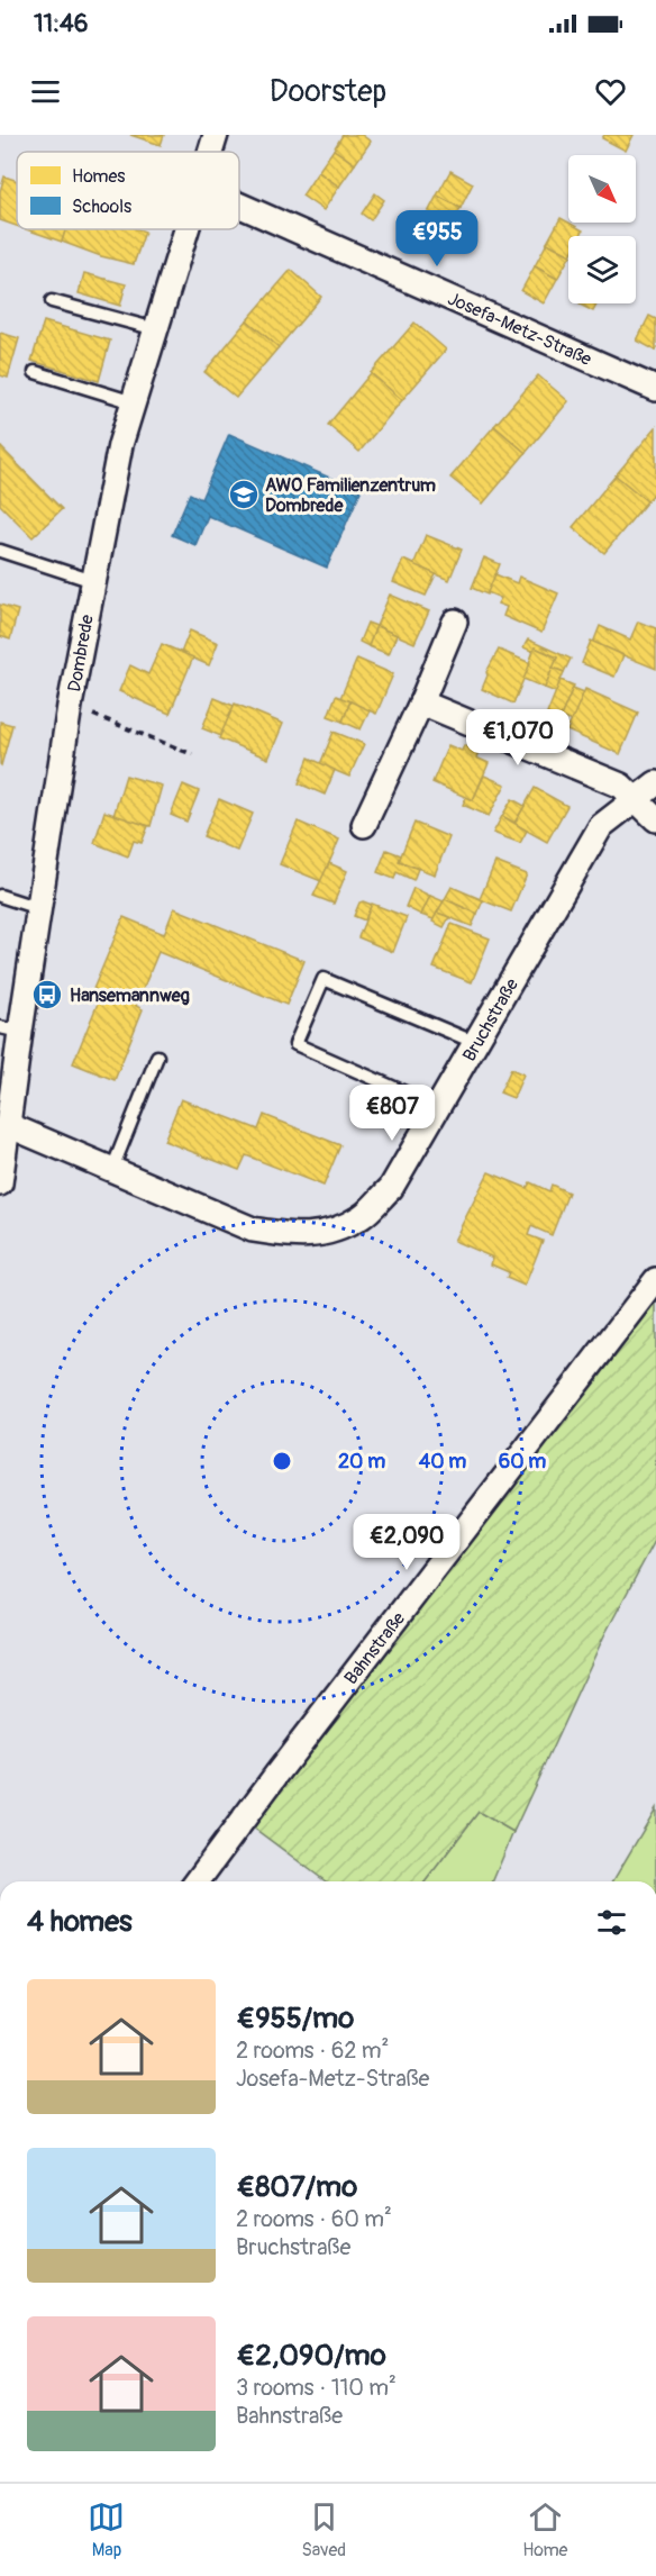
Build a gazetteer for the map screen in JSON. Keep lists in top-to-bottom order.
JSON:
{
  "streets": {
    "street": [
      "Josefa-Metz-Straße",
      "Dombrede",
      "Bruchstraße",
      "Bahnstraße"
    ]
  },
  "crossings": [
    ["Dombrede", "Bruchstraße"]
  ],
  "places": {
    "school or university": ["AWO Familienzentrum Dombrede"],
    "bus stop": ["Hansemannweg"]
  },
  "legend": ["Homes", "Schools"],
  "north": "bottom right",
  "page": {
    "status": "11:46",
    "header": "Doorstep",
    "price": [
      "€955",
      "€1,070",
      "€807",
      "€2,090"
    ],
    "heading": "4 homes",
    "list": [
      {
        "name": "€955/mo",
        "note": "2 rooms · 62 m² · Josefa-Metz-Straße"
      },
      {
        "name": "€807/mo",
        "note": "2 rooms · 60 m² · Bruchstraße"
      },
      {
        "name": "€2,090/mo",
        "note": "3 rooms · 110 m² · Bahnstraße"
      }
    ],
    "tabs": ["Map", "Saved", "Home"]
  },
  "rings": ["20 m", "40 m", "60 m"]
}
